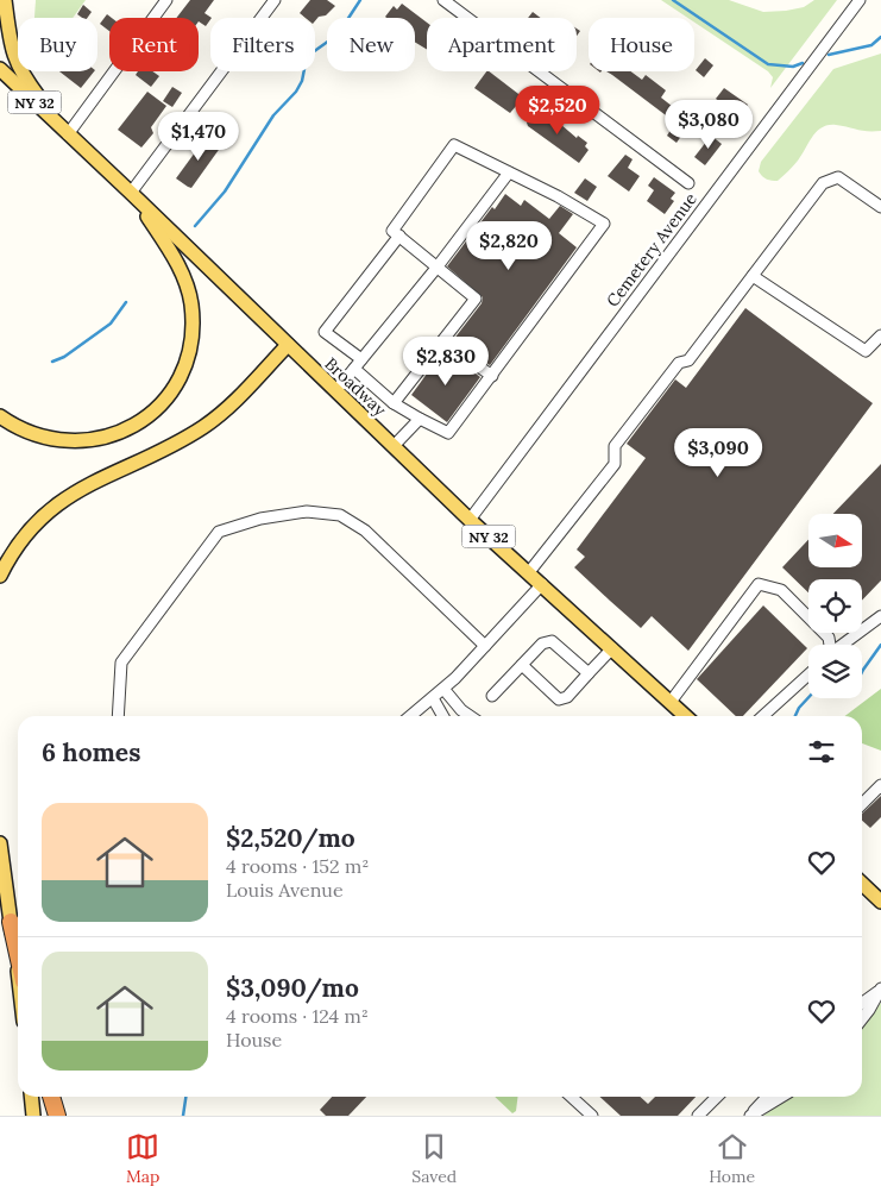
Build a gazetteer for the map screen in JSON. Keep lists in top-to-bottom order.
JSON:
{
  "streets": {
    "main road": ["NY 32", "Broadway"],
    "street": ["Cemetery Avenue"]
  },
  "crossings": [
    ["Cemetery Avenue", "Broadway"]
  ],
  "north": "right",
  "page": {
    "chip": [
      "Buy",
      "Rent",
      "Filters",
      "New",
      "Apartment",
      "House"
    ],
    "price": [
      "$2,520",
      "$3,080",
      "$1,470",
      "$2,820",
      "$2,830",
      "$3,090"
    ],
    "heading": "6 homes",
    "list": [
      {
        "name": "$2,520/mo",
        "note": "4 rooms · 152 m² · Louis Avenue"
      },
      {
        "name": "$3,090/mo",
        "note": "4 rooms · 124 m² · House"
      }
    ],
    "tabs": ["Map", "Saved", "Home"]
  }
}
